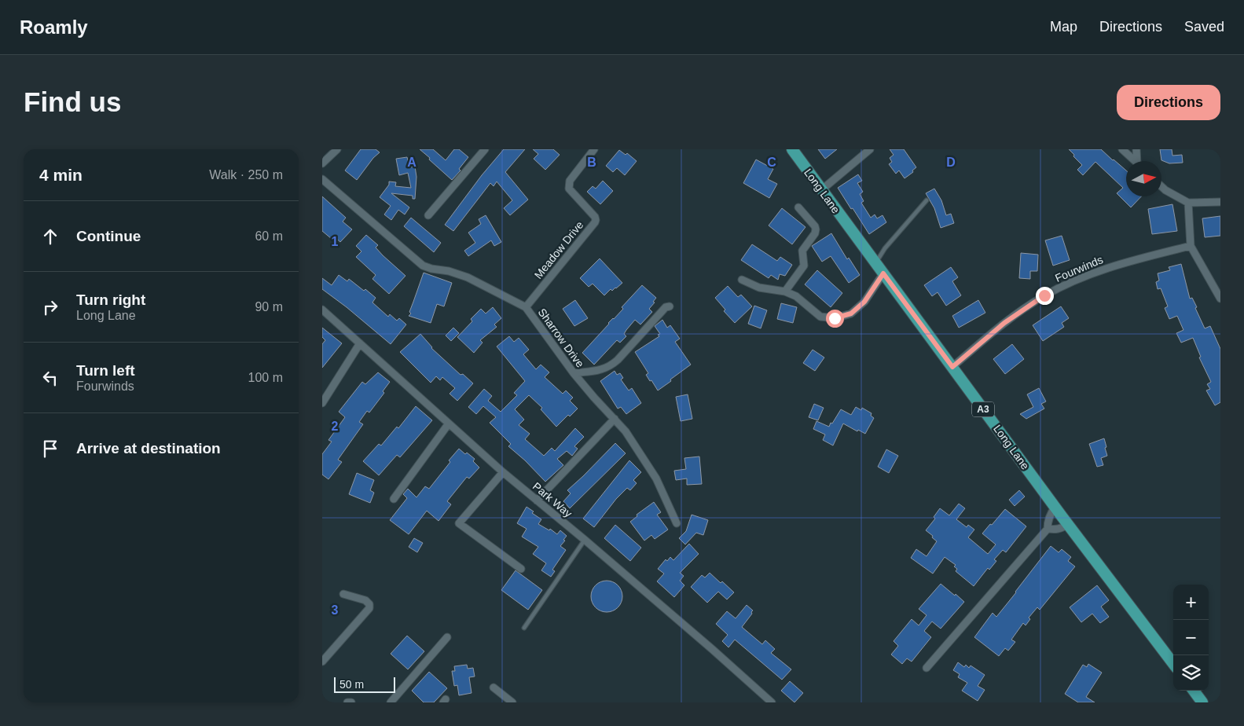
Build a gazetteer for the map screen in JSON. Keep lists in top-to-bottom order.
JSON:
{
  "streets": {
    "main road": ["Long Lane", "A3"],
    "street": [
      "Meadow Drive",
      "Fourwinds",
      "Sharrow Drive",
      "Park Way"
    ]
  },
  "crossings": [
    ["Long Lane", "Fourwinds"],
    ["Meadow Drive", "Sharrow Drive"]
  ],
  "scale_bar": "50 m",
  "north": "right",
  "page": {
    "header": "Roamly",
    "nav": ["Map", "Directions", "Saved"],
    "buttons": "Directions",
    "title": "Find us",
    "heading": ["4 min", "Walk · 250 m"],
    "list": [
      ["Continue", "60 m"],
      ["Turn right", "Long Lane", "90 m"],
      ["Turn left", "Fourwinds", "100 m"],
      "Arrive at destination"
    ],
    "map_buttons": ["+", "−"],
    "scale": "50 m"
  },
  "grid": {
    "columns": [
      "A",
      "B",
      "C",
      "D"
    ],
    "rows": ["1", "2", "3"]
  }
}
